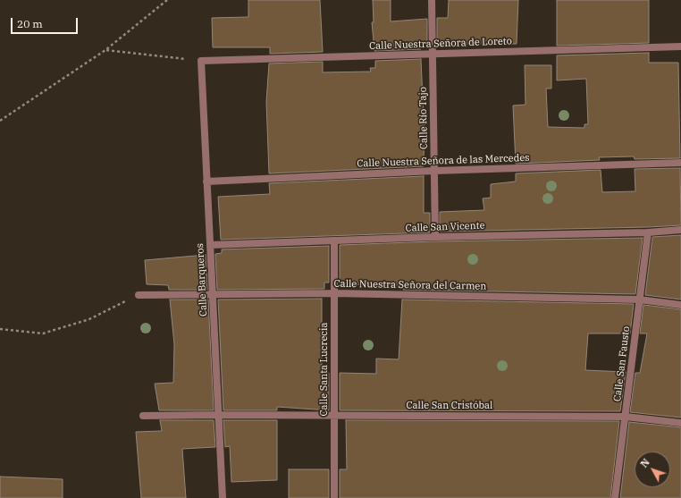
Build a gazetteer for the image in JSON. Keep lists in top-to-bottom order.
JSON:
{
  "streets": {
    "street": [
      "Calle Nuestra Señora de Loreto",
      "Calle Río Tajo",
      "Calle Nuestra Señora de las Mercedes",
      "Calle San Vicente",
      "Calle Barqueros",
      "Calle Nuestra Señora del Carmen",
      "Calle San Fausto",
      "Calle Santa Lucrecia",
      "Calle San Cristóbal"
    ]
  },
  "crossings": [
    ["Calle Nuestra Señora de Loreto", "Calle Río Tajo"],
    ["Calle Nuestra Señora de Loreto", "Calle Barqueros"],
    ["Calle Río Tajo", "Calle Nuestra Señora de las Mercedes"],
    ["Calle Río Tajo", "Calle San Vicente"],
    ["Calle Nuestra Señora de las Mercedes", "Calle Barqueros"],
    ["Calle San Vicente", "Calle Barqueros"],
    ["Calle San Vicente", "Calle San Fausto"],
    ["Calle San Vicente", "Calle Santa Lucrecia"],
    ["Calle Barqueros", "Calle Nuestra Señora del Carmen"],
    ["Calle Barqueros", "Calle San Cristóbal"],
    ["Calle Nuestra Señora del Carmen", "Calle San Fausto"],
    ["Calle Nuestra Señora del Carmen", "Calle Santa Lucrecia"],
    ["Calle San Fausto", "Calle San Cristóbal"],
    ["Calle Santa Lucrecia", "Calle San Cristóbal"]
  ],
  "scale_bar": "20 m",
  "north": "top left"
}
